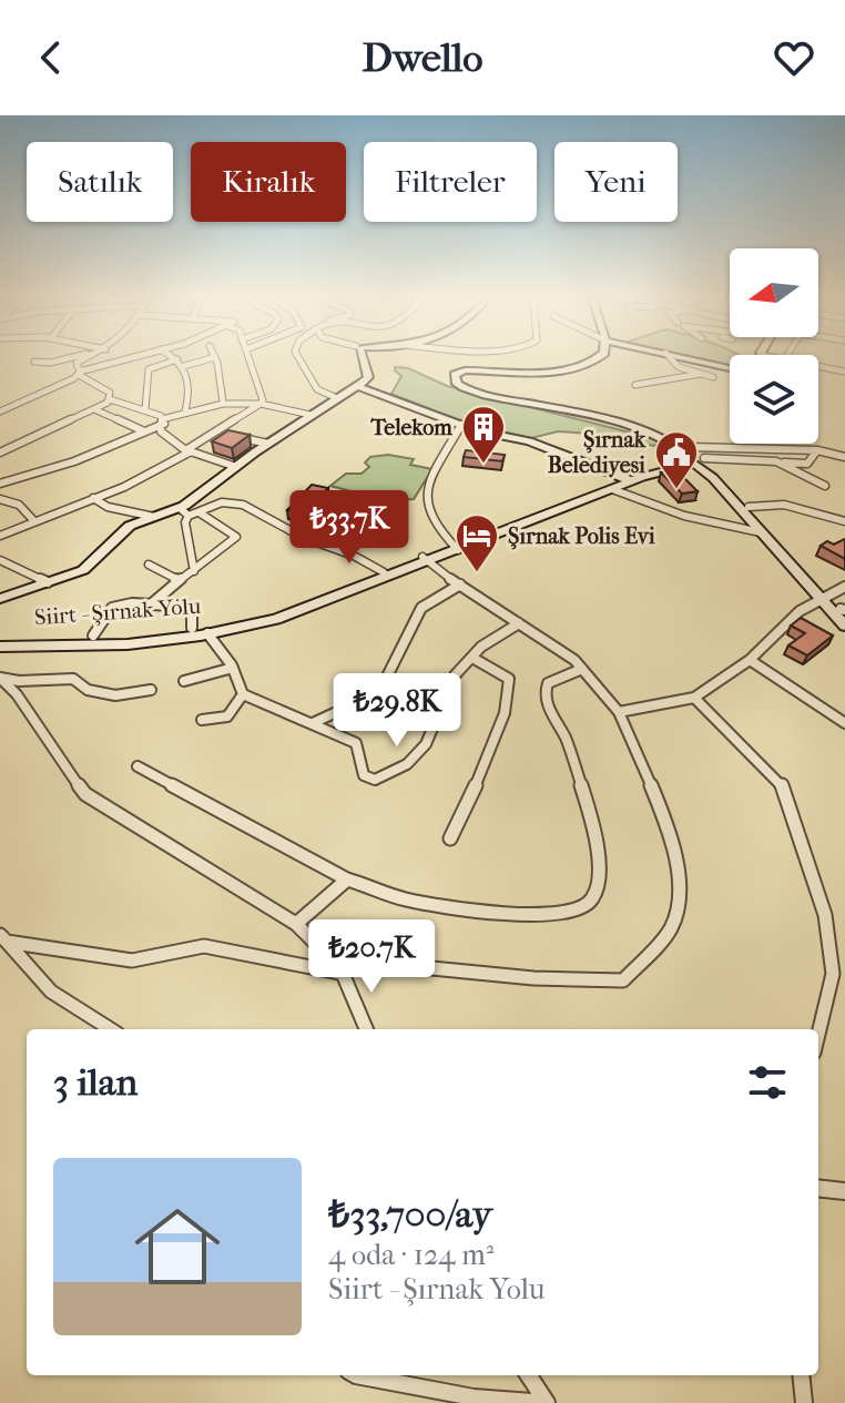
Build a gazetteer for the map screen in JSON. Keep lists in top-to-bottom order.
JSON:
{
  "streets": {
    "street": ["Siirt - Şırnak Yolu"]
  },
  "places": {
    "building": ["Telekom"],
    "public building": ["Şırnak Belediyesi"],
    "hotel": ["Şırnak Polis Evi"]
  },
  "north": "left",
  "page": {
    "header": "Dwello",
    "chip": [
      "Satılık",
      "Kiralık",
      "Filtreler",
      "Yeni"
    ],
    "price": ["₺33.7K", "₺29.8K", "₺20.7K"],
    "heading": "3 ilan",
    "list": [
      {
        "name": "₺33,700/ay",
        "note": "4 oda · 124 m² · Siirt - Şırnak Yolu"
      }
    ]
  }
}
